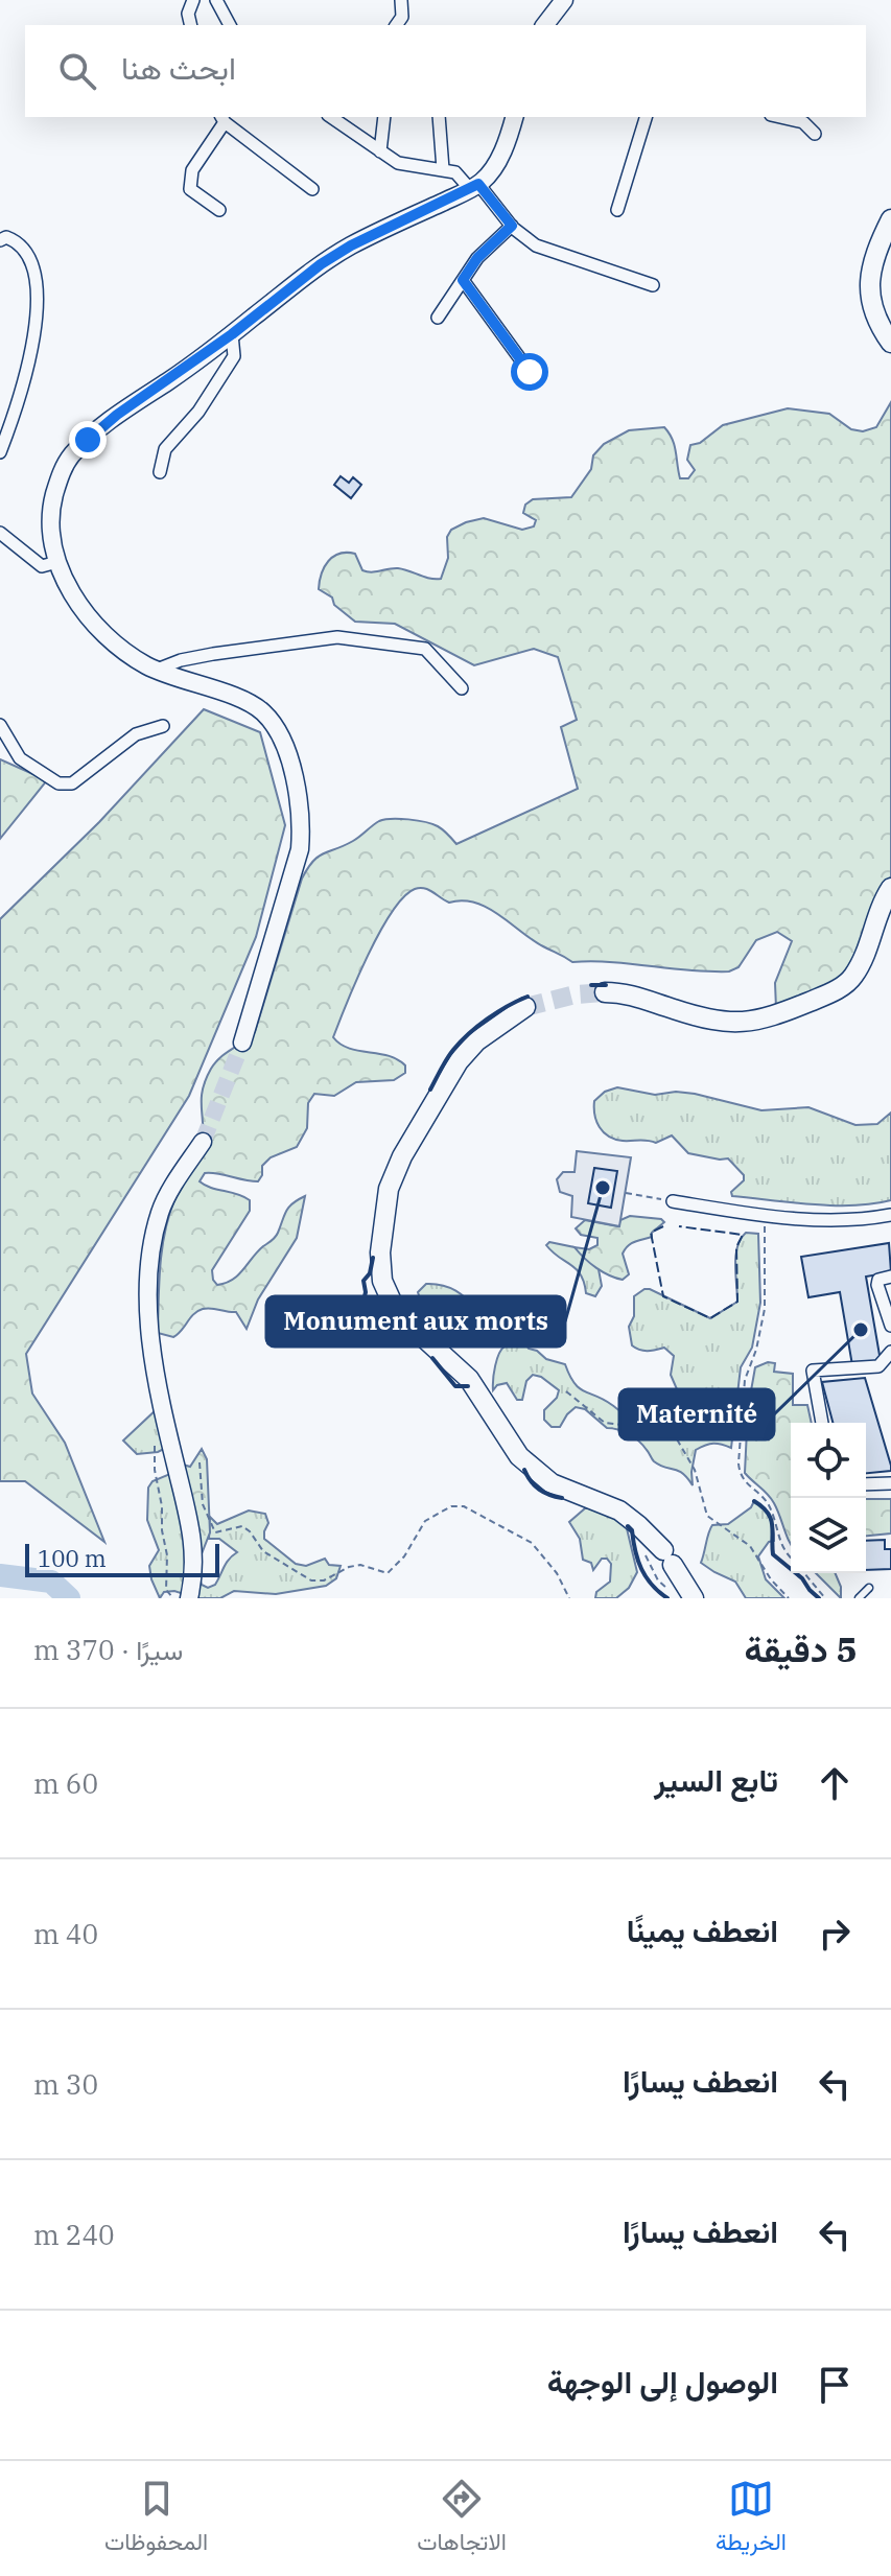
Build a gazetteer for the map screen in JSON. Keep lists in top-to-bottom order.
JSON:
{
  "places": ["Monument aux morts", "Maternité"],
  "scale_bar": "100 m",
  "page": {
    "search": "ابحث هنا",
    "scale": "100 m",
    "heading": ["5 دقيقة", "سيرًا · 370 m"],
    "list": [
      ["تابع السير", "60 m"],
      ["انعطف يمينًا", "40 m"],
      ["انعطف يسارًا", "30 m"],
      ["انعطف يسارًا", "240 m"],
      "الوصول إلى الوجهة"
    ],
    "nav": ["الخريطة", "الاتجاهات", "المحفوظات"]
  }
}
